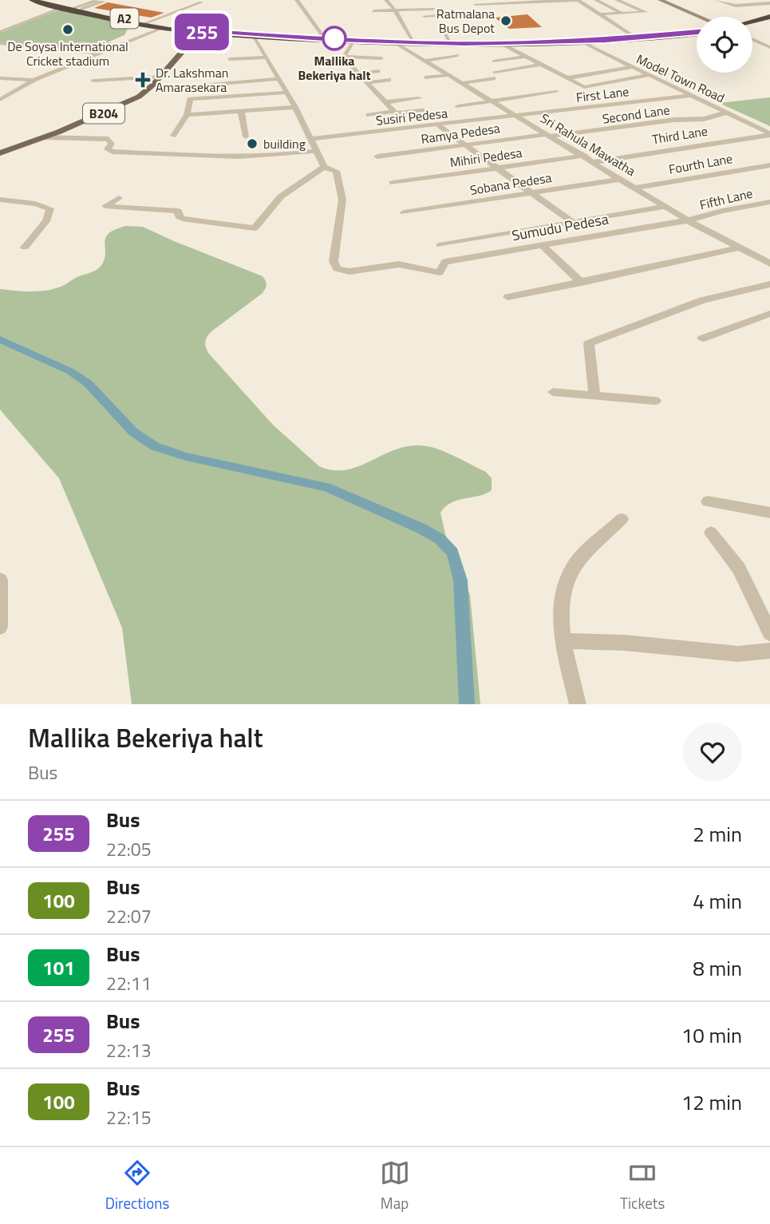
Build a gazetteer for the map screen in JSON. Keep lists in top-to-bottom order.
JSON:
{
  "streets": {
    "highway": ["A2"],
    "main road": ["B204"],
    "street": [
      "Model Town Road",
      "First Lane",
      "Second Lane",
      "Susiri Pedesa",
      "Ramya Pedesa",
      "Third Lane",
      "Sri Rahula Mawatha",
      "Mihiri Pedesa",
      "Fourth Lane",
      "Sobana Pedesa",
      "Fifth Lane",
      "Sumudu Pedesa"
    ]
  },
  "crossings": [
    ["A2", "Model Town Road"],
    ["A2", "B204"],
    ["A2", "Sri Rahula Mawatha"],
    ["Model Town Road", "First Lane"],
    ["Model Town Road", "Second Lane"],
    ["Model Town Road", "Third Lane"],
    ["First Lane", "Susiri Pedesa"],
    ["First Lane", "Sri Rahula Mawatha"],
    ["Second Lane", "Ramya Pedesa"],
    ["Second Lane", "Sri Rahula Mawatha"],
    ["Susiri Pedesa", "Sri Rahula Mawatha"],
    ["Ramya Pedesa", "Sri Rahula Mawatha"],
    ["Third Lane", "Sri Rahula Mawatha"],
    ["Sri Rahula Mawatha", "Mihiri Pedesa"],
    ["Sri Rahula Mawatha", "Fourth Lane"],
    ["Sri Rahula Mawatha", "Sobana Pedesa"],
    ["Sri Rahula Mawatha", "Fifth Lane"],
    ["Sri Rahula Mawatha", "Sumudu Pedesa"],
    ["Fifth Lane", "Sumudu Pedesa"]
  ],
  "places": {
    "other": [
      "Ratmalana Bus Depot",
      "De Soysa International Cricket stadium",
      "Mallika Bekeriya halt",
      "building"
    ],
    "health": ["Dr. Lakshman Amarasekara"]
  },
  "lines": ["bus line 255"],
  "page": {
    "on_map": "255",
    "heading": ["Mallika Bekeriya halt", "Bus"],
    "list": [
      {
        "mark": "255",
        "name": "Bus",
        "note": "22:05",
        "value": "2 min"
      },
      {
        "mark": "100",
        "name": "Bus",
        "note": "22:07",
        "value": "4 min"
      },
      {
        "mark": "101",
        "name": "Bus",
        "note": "22:11",
        "value": "8 min"
      },
      {
        "mark": "255",
        "name": "Bus",
        "note": "22:13",
        "value": "10 min"
      },
      {
        "mark": "100",
        "name": "Bus",
        "note": "22:15",
        "value": "12 min"
      }
    ],
    "tabs": ["Directions", "Map", "Tickets"]
  }
}
